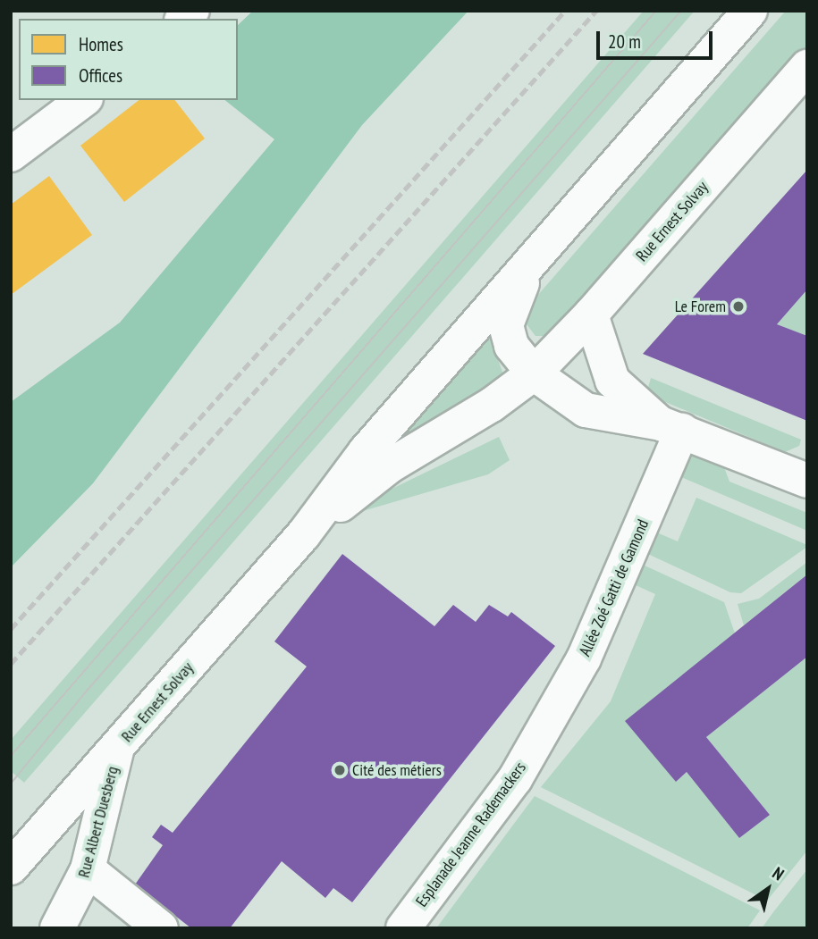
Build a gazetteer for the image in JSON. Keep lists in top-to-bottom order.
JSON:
{
  "streets": {
    "street": [
      "Rue Ernest Solvay",
      "Allée Zoé Gatti de Gamond",
      "Rue Albert Duesberg",
      "Esplanade Jeanne Rademackers"
    ]
  },
  "crossings": [
    ["Rue Ernest Solvay", "Rue Albert Duesberg"],
    ["Allée Zoé Gatti de Gamond", "Esplanade Jeanne Rademackers"]
  ],
  "places": ["Le Forem", "Cité des métiers"],
  "legend": ["Homes", "Offices"],
  "scale_bar": "20 m",
  "north": "top right"
}
